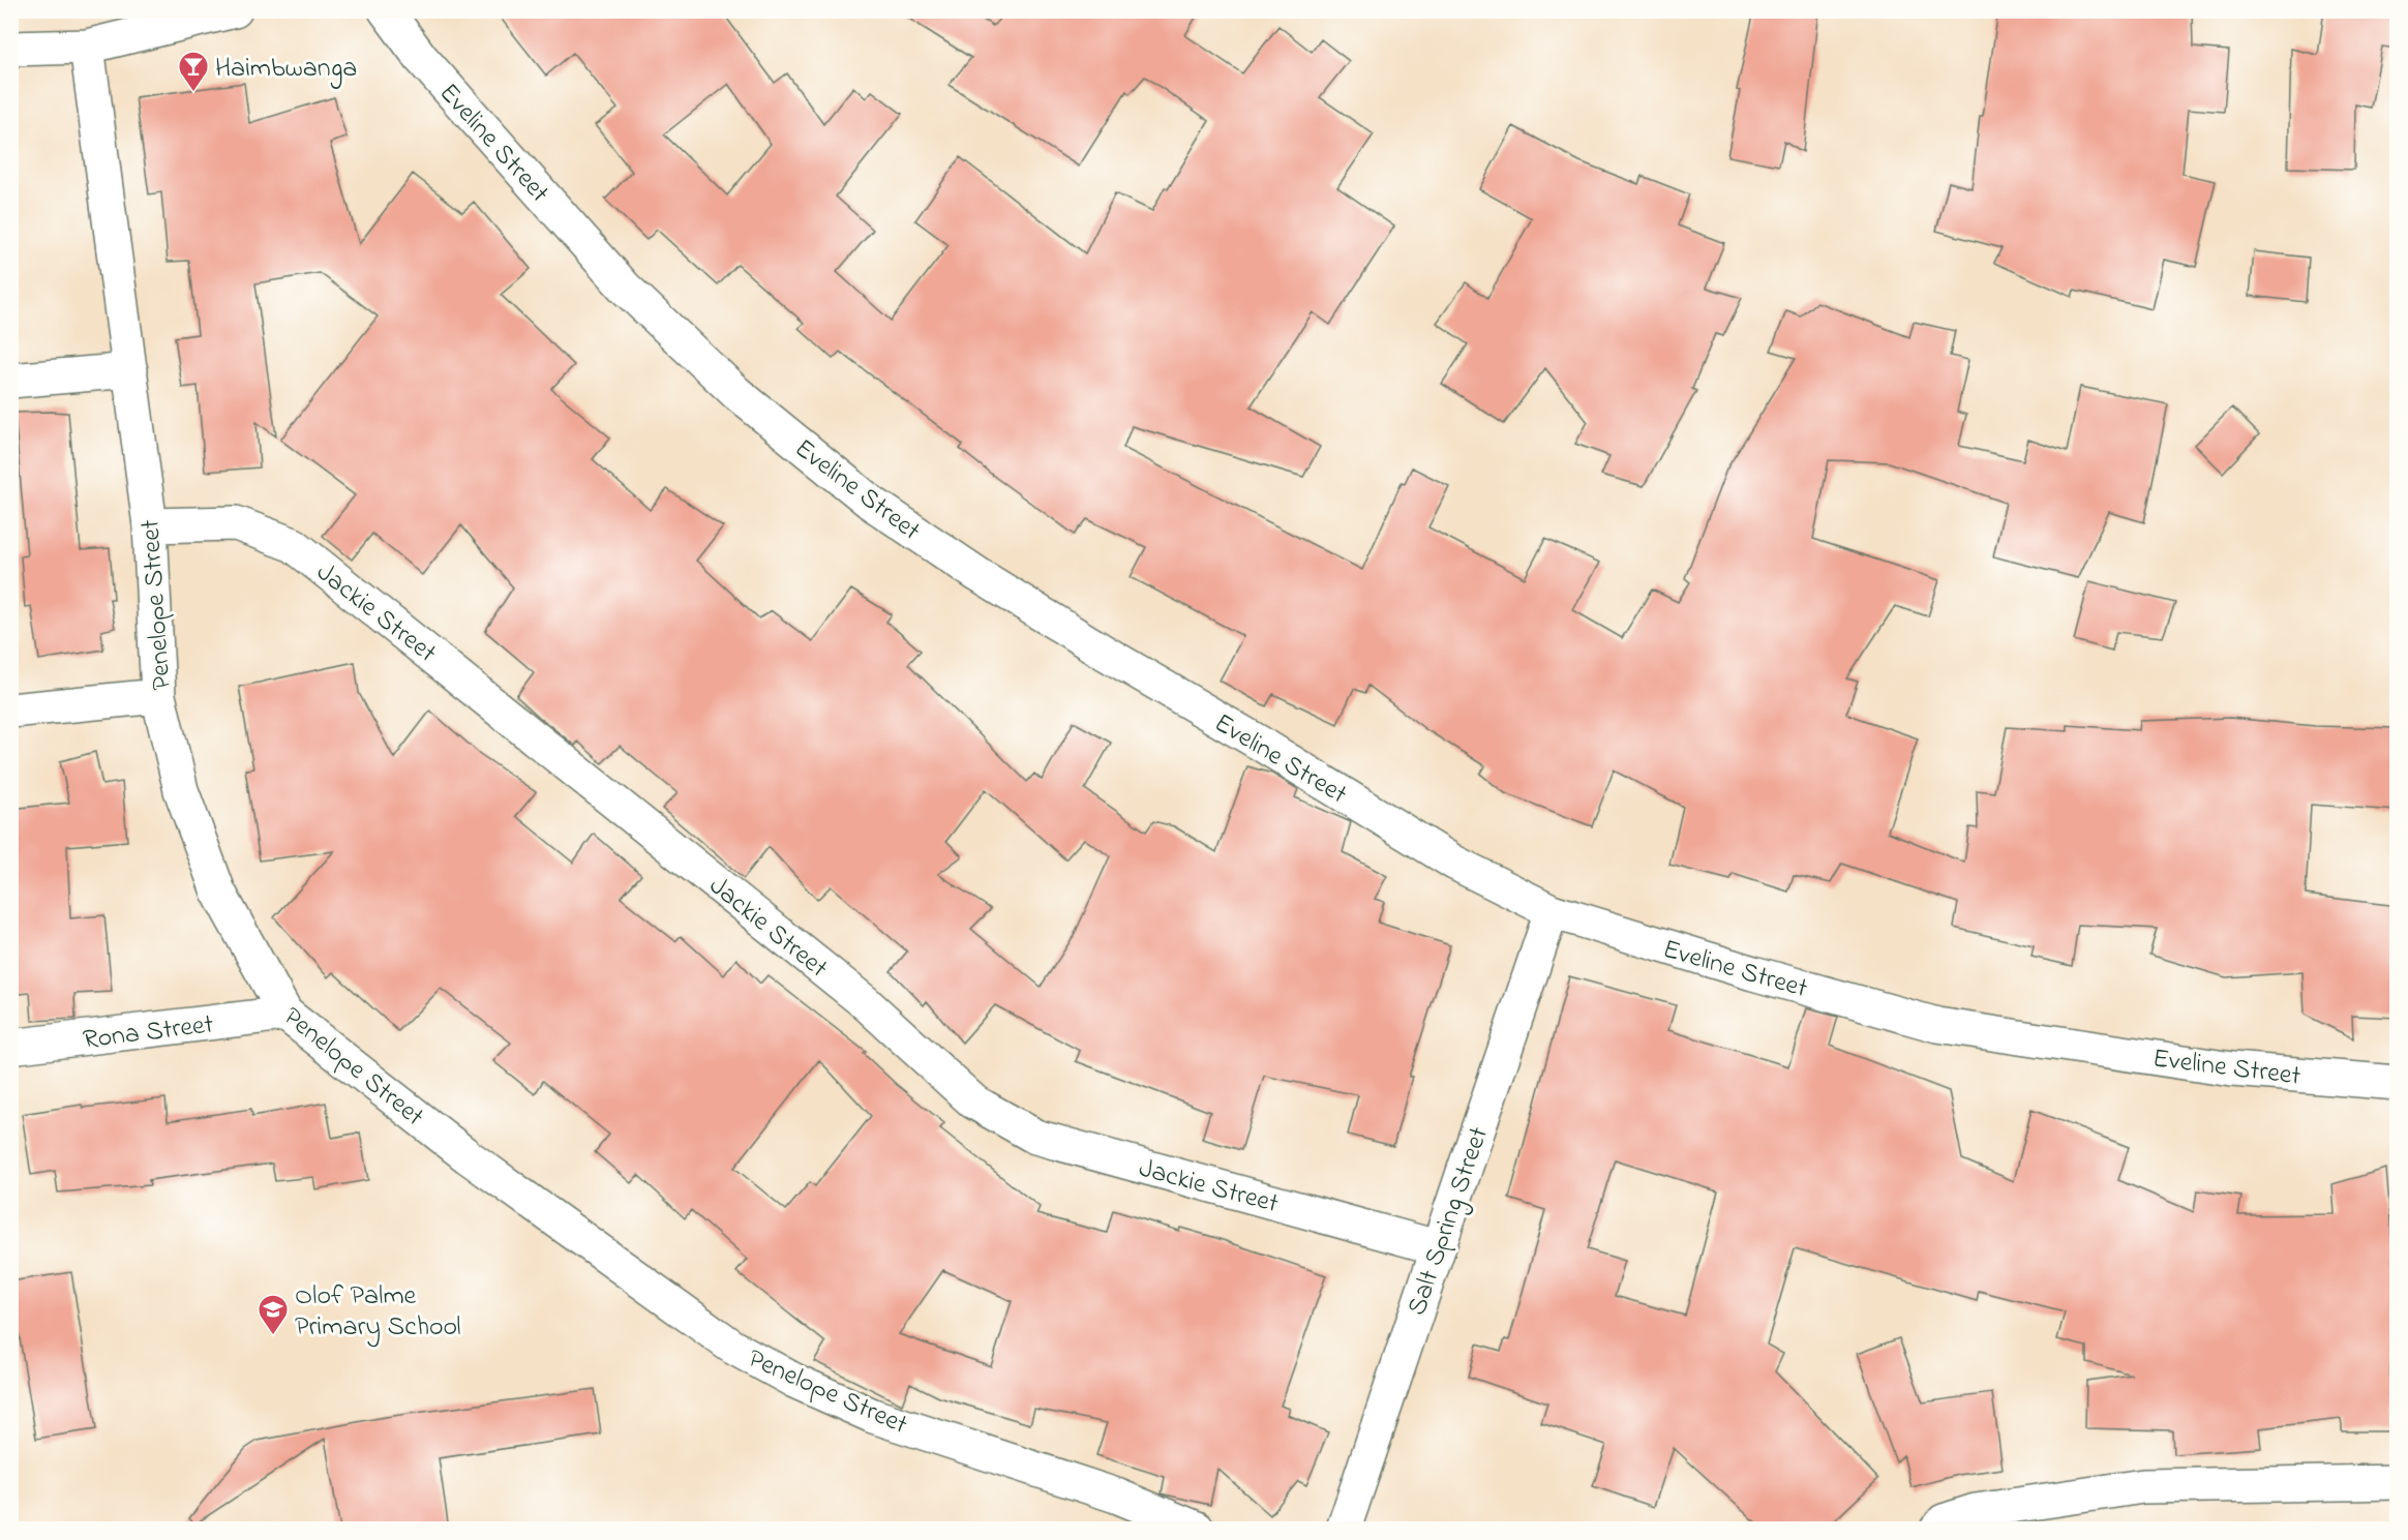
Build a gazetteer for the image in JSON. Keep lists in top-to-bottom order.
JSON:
{
  "streets": {
    "street": [
      "Eveline Street",
      "Penelope Street",
      "Jackie Street",
      "Rona Street",
      "Salt Spring Street"
    ]
  },
  "crossings": [
    ["Eveline Street", "Salt Spring Street"],
    ["Penelope Street", "Jackie Street"],
    ["Penelope Street", "Rona Street"],
    ["Jackie Street", "Salt Spring Street"]
  ],
  "places": {
    "bar": ["Haimbwanga"],
    "school or university": ["Olof Palme Primary School"]
  }
}
